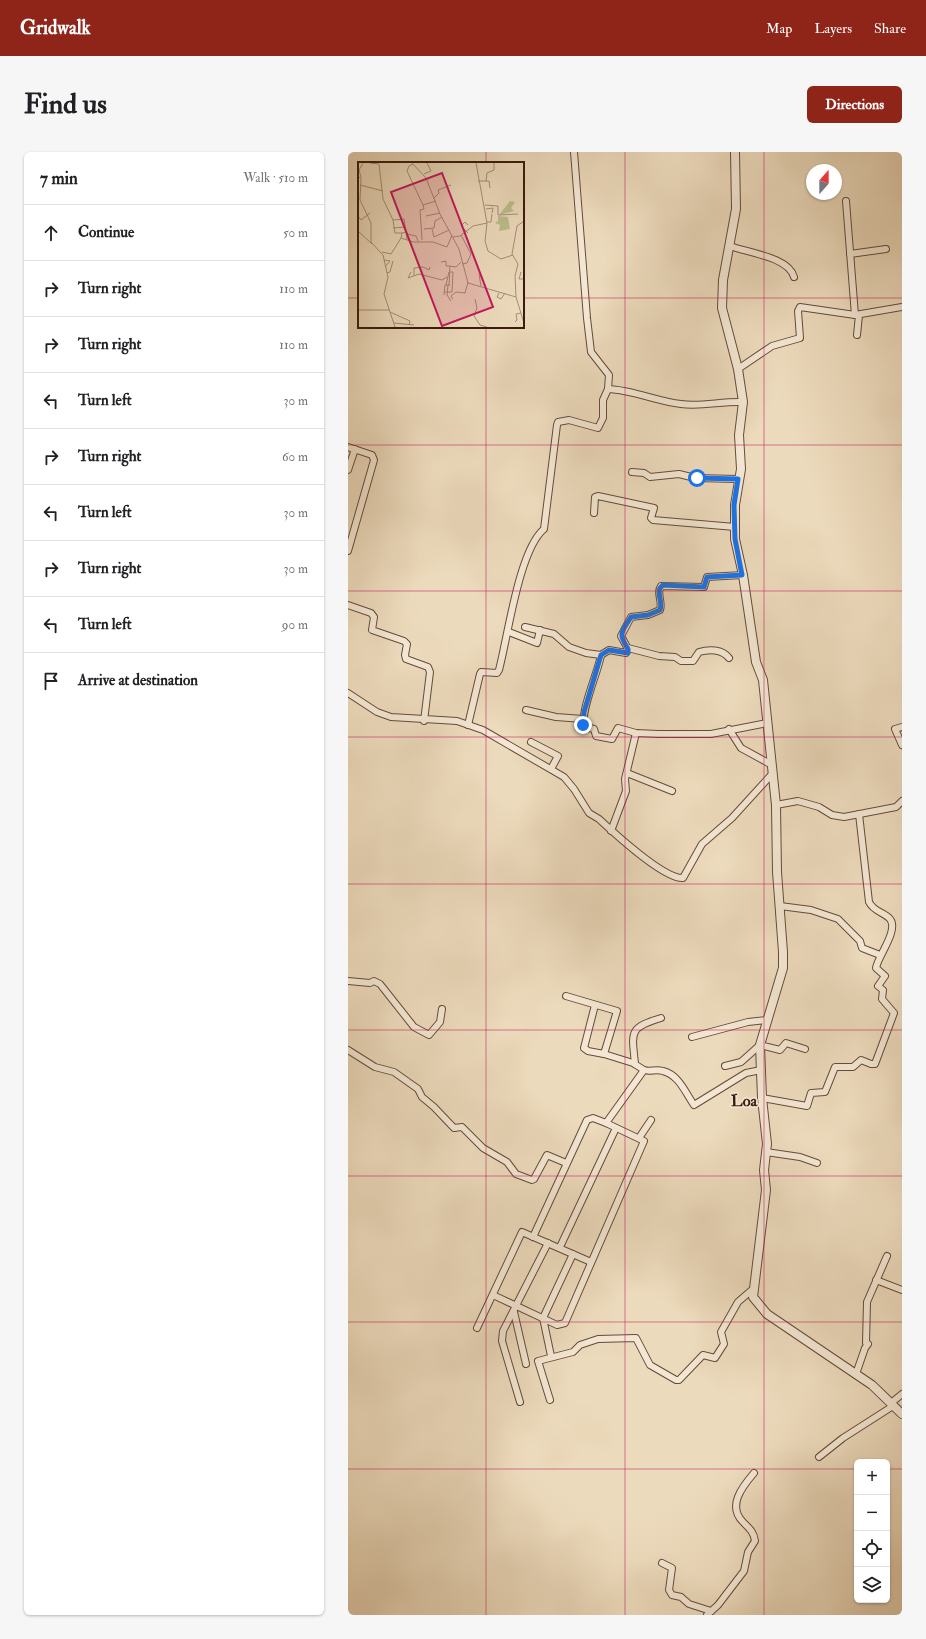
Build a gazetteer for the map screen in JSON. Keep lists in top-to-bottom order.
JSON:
{
  "districts": ["Loa"],
  "north": "top",
  "page": {
    "header": "Gridwalk",
    "nav": ["Map", "Layers", "Share"],
    "buttons": "Directions",
    "title": "Find us",
    "heading": ["7 min", "Walk · 510 m"],
    "list": [
      ["Continue", "50 m"],
      ["Turn right", "110 m"],
      ["Turn right", "110 m"],
      ["Turn left", "30 m"],
      ["Turn right", "60 m"],
      ["Turn left", "30 m"],
      ["Turn right", "30 m"],
      ["Turn left", "90 m"],
      "Arrive at destination"
    ],
    "map_buttons": ["+", "−"]
  }
}
